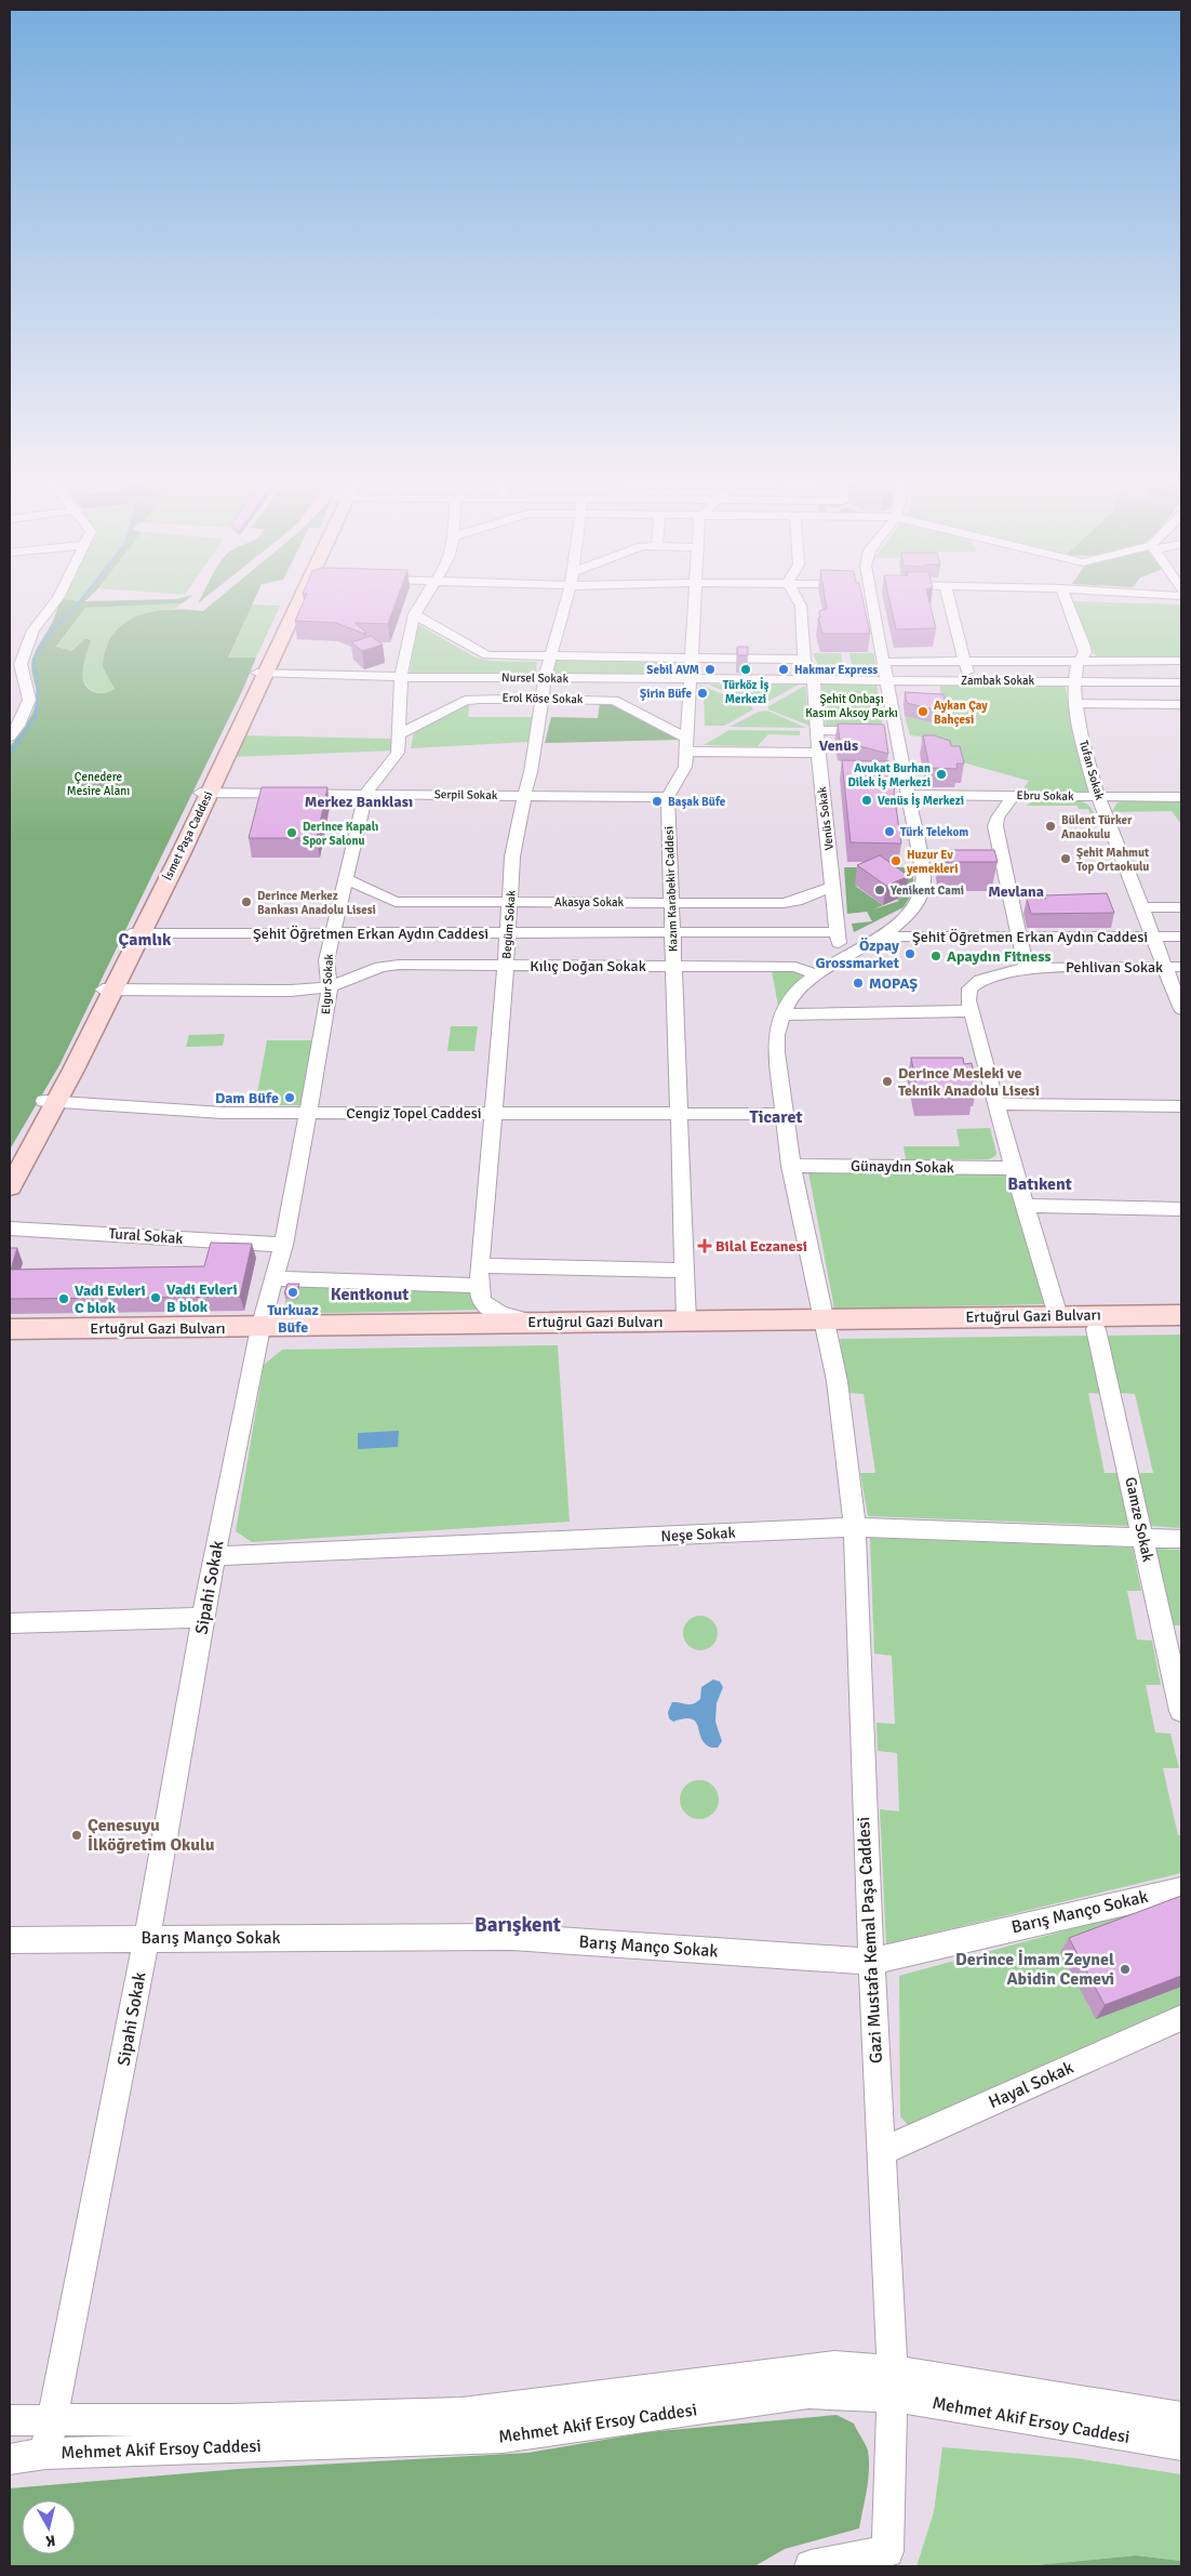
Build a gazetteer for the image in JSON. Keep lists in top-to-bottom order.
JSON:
{
  "streets": {
    "main road": ["İsmet Paşa Caddesi", "Ertuğrul Gazi Bulvarı"],
    "street": [
      "Nursel Sokak",
      "Zambak Sokak",
      "Erol Köse Sokak",
      "Tufan Sokak",
      "Serpil Sokak",
      "Ebru Sokak",
      "Venüs Sokak",
      "Kazım Karabekir Caddesi",
      "Akasya Sokak",
      "Begüm Sokak",
      "Şehit Öğretmen Erkan Aydın Caddesi",
      "Kılıç Doğan Sokak",
      "Pehlivan Sokak",
      "Elgur Sokak",
      "Cengiz Topel Caddesi",
      "Günaydın Sokak",
      "Tural Sokak",
      "Gamze Sokak",
      "Neşe Sokak",
      "Sipahi Sokak",
      "Barış Manço Sokak",
      "Gazi Mustafa Kemal Paşa Caddesi",
      "Hayal Sokak",
      "Mehmet Akif Ersoy Caddesi"
    ]
  },
  "crossings": [
    ["Nursel Sokak", "Zambak Sokak"],
    ["Nursel Sokak", "Venüs Sokak"],
    ["Nursel Sokak", "İsmet Paşa Caddesi"],
    ["Nursel Sokak", "Begüm Sokak"],
    ["Nursel Sokak", "Elgur Sokak"],
    ["Zambak Sokak", "Tufan Sokak"],
    ["Zambak Sokak", "Venüs Sokak"],
    ["Zambak Sokak", "Gazi Mustafa Kemal Paşa Caddesi"],
    ["Erol Köse Sokak", "Begüm Sokak"],
    ["Erol Köse Sokak", "Elgur Sokak"],
    ["Tufan Sokak", "Ebru Sokak"],
    ["Tufan Sokak", "Şehit Öğretmen Erkan Aydın Caddesi"],
    ["Tufan Sokak", "Pehlivan Sokak"],
    ["Serpil Sokak", "İsmet Paşa Caddesi"],
    ["Serpil Sokak", "Kazım Karabekir Caddesi"],
    ["Serpil Sokak", "Begüm Sokak"],
    ["Serpil Sokak", "Elgur Sokak"],
    ["Ebru Sokak", "Gazi Mustafa Kemal Paşa Caddesi"],
    ["Venüs Sokak", "Akasya Sokak"],
    ["Venüs Sokak", "Şehit Öğretmen Erkan Aydın Caddesi"],
    ["Venüs Sokak", "Gazi Mustafa Kemal Paşa Caddesi"],
    ["İsmet Paşa Caddesi", "Şehit Öğretmen Erkan Aydın Caddesi"],
    ["İsmet Paşa Caddesi", "Kılıç Doğan Sokak"],
    ["İsmet Paşa Caddesi", "Cengiz Topel Caddesi"],
    ["Kazım Karabekir Caddesi", "Akasya Sokak"],
    ["Kazım Karabekir Caddesi", "Şehit Öğretmen Erkan Aydın Caddesi"],
    ["Kazım Karabekir Caddesi", "Kılıç Doğan Sokak"],
    ["Kazım Karabekir Caddesi", "Cengiz Topel Caddesi"],
    ["Kazım Karabekir Caddesi", "Ertuğrul Gazi Bulvarı"],
    ["Akasya Sokak", "Begüm Sokak"],
    ["Akasya Sokak", "Elgur Sokak"],
    ["Begüm Sokak", "Şehit Öğretmen Erkan Aydın Caddesi"],
    ["Begüm Sokak", "Kılıç Doğan Sokak"],
    ["Begüm Sokak", "Cengiz Topel Caddesi"],
    ["Şehit Öğretmen Erkan Aydın Caddesi", "Elgur Sokak"],
    ["Şehit Öğretmen Erkan Aydın Caddesi", "Gazi Mustafa Kemal Paşa Caddesi"],
    ["Kılıç Doğan Sokak", "Elgur Sokak"],
    ["Kılıç Doğan Sokak", "Gazi Mustafa Kemal Paşa Caddesi"],
    ["Pehlivan Sokak", "Günaydın Sokak"],
    ["Pehlivan Sokak", "Ertuğrul Gazi Bulvarı"],
    ["Elgur Sokak", "Cengiz Topel Caddesi"],
    ["Elgur Sokak", "Tural Sokak"],
    ["Elgur Sokak", "Sipahi Sokak"],
    ["Cengiz Topel Caddesi", "Gazi Mustafa Kemal Paşa Caddesi"],
    ["Günaydın Sokak", "Gazi Mustafa Kemal Paşa Caddesi"],
    ["Ertuğrul Gazi Bulvarı", "Gamze Sokak"],
    ["Ertuğrul Gazi Bulvarı", "Sipahi Sokak"],
    ["Ertuğrul Gazi Bulvarı", "Gazi Mustafa Kemal Paşa Caddesi"],
    ["Gamze Sokak", "Neşe Sokak"],
    ["Neşe Sokak", "Sipahi Sokak"],
    ["Neşe Sokak", "Gazi Mustafa Kemal Paşa Caddesi"],
    ["Sipahi Sokak", "Barış Manço Sokak"],
    ["Sipahi Sokak", "Mehmet Akif Ersoy Caddesi"],
    ["Barış Manço Sokak", "Gazi Mustafa Kemal Paşa Caddesi"],
    ["Gazi Mustafa Kemal Paşa Caddesi", "Hayal Sokak"],
    ["Gazi Mustafa Kemal Paşa Caddesi", "Mehmet Akif Ersoy Caddesi"]
  ],
  "districts": [
    "Venüs",
    "Merkez Banklası",
    "Mevlana",
    "Çamlık",
    "Ticaret",
    "Batıkent",
    "Kentkonut",
    "Barışkent"
  ],
  "parks": ["Şehit Onbaşı Kasım Aksoy Parkı", "Çenedere Mesire Alanı"],
  "places": {
    "other": [
      "Sebil AVM",
      "Türköz İş Merkezi",
      "Hakmar Express",
      "Şirin Büfe",
      "Aykan Çay Bahçesi",
      "Avukat Burhan Dilek İş Merkezi",
      "Venüs İş Merkezi",
      "Başak Büfe",
      "Bülent Türker Anaokulu",
      "Türk Telekom",
      "Derince Kapalı Spor Salonu",
      "Şehit Mahmut Top Ortaokulu",
      "Huzur Ev yemekleri",
      "Yenikent Cami",
      "Derince Merkez Bankası Anadolu Lisesi",
      "Özpay Grossmarket",
      "Apaydın Fitness",
      "MOPAŞ",
      "Derince Mesleki ve Teknik Anadolu Lisesi",
      "Dam Büfe",
      "Turkuaz Büfe",
      "Vadi Evleri B blok",
      "Vadi Evleri C blok",
      "Çenesuyu İlköğretim Okulu",
      "Derince İmam Zeynel Abidin Cemevi"
    ],
    "health": ["Bilal Eczanesi"]
  },
  "north": "bottom"
}
